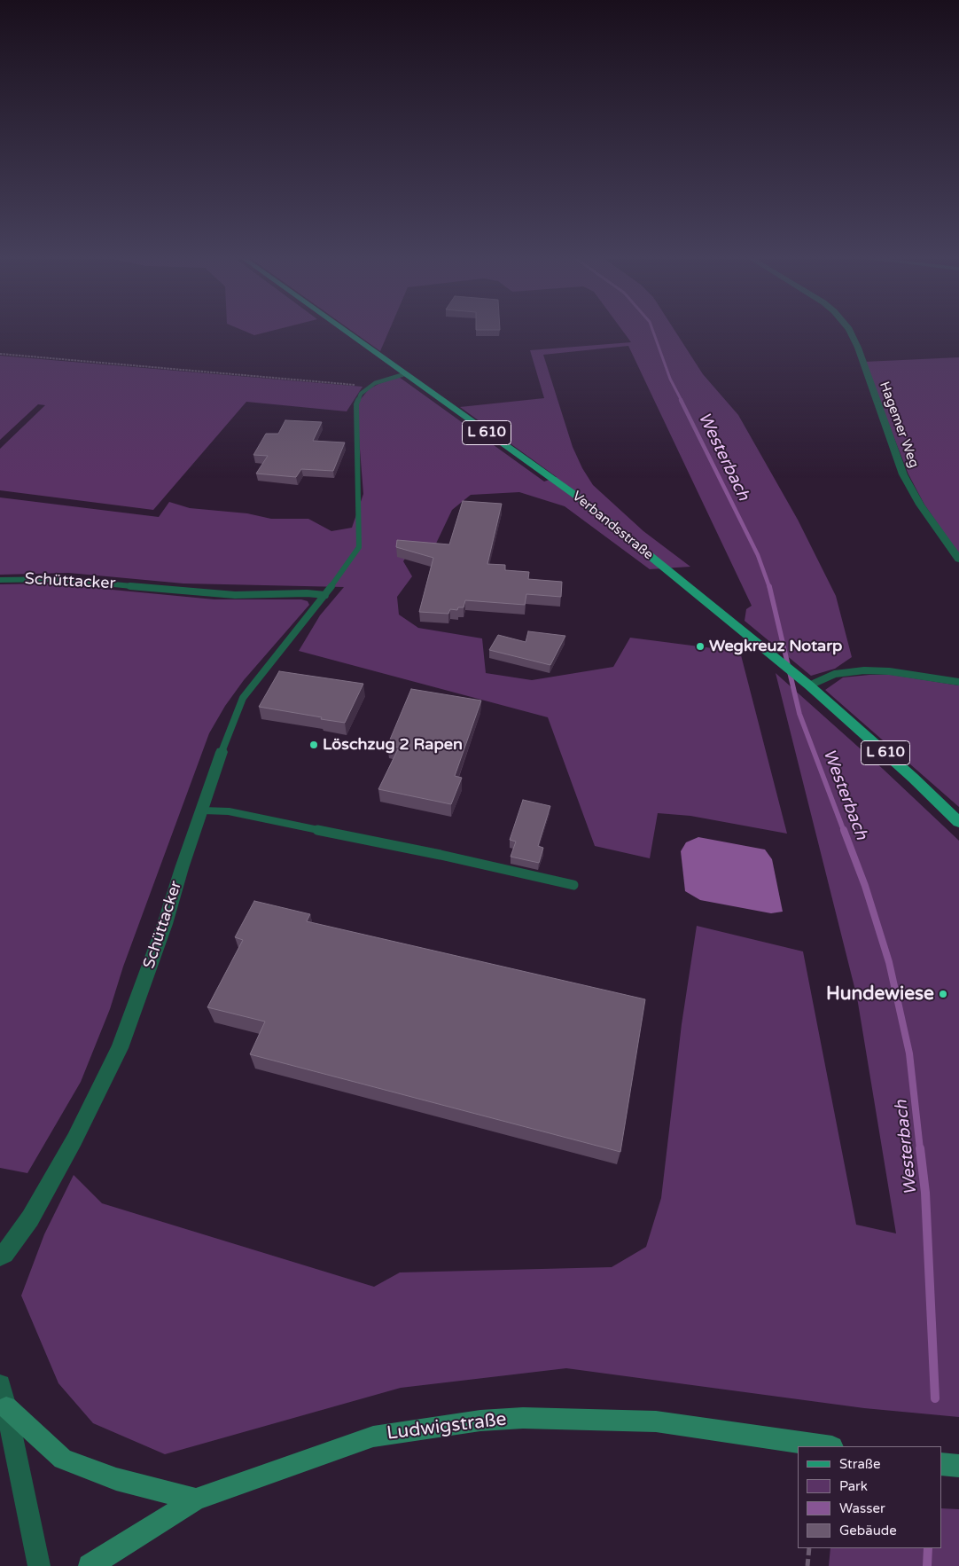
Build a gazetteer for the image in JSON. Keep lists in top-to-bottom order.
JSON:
{
  "streets": {
    "main road": ["L 610", "Verbandsstraße", "Ludwigstraße"],
    "street": ["Hagemer Weg", "Schüttacker"]
  },
  "water": ["Westerbach"],
  "places": ["Wegkreuz Notarp", "Löschzug 2 Rapen", "Hundewiese"],
  "legend": [
    "Straße",
    "Park",
    "Wasser",
    "Gebäude"
  ]
}
